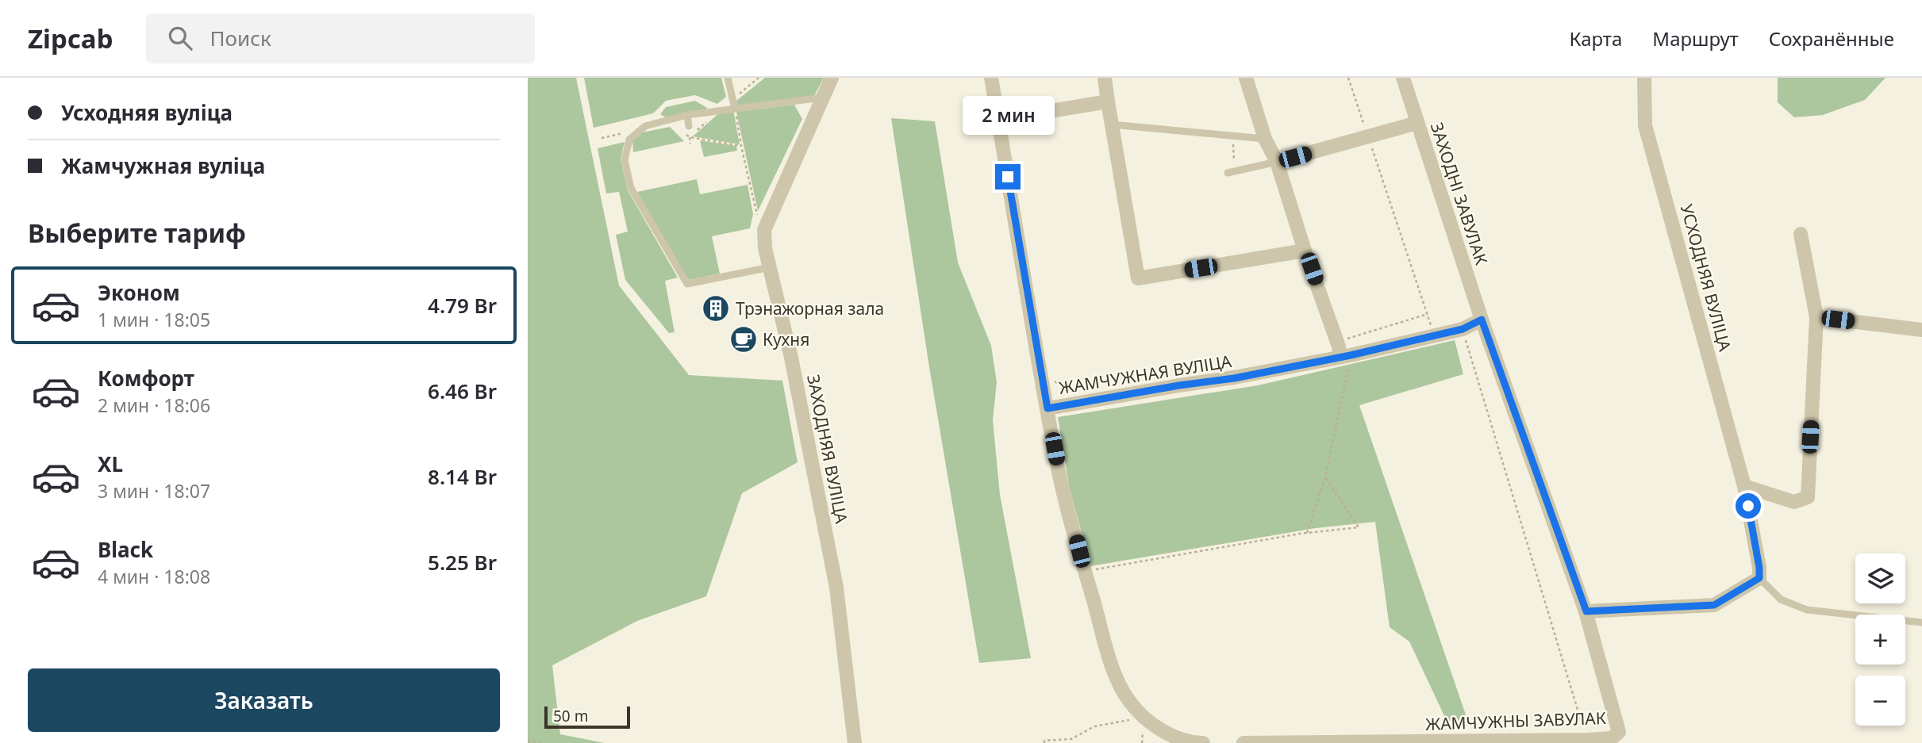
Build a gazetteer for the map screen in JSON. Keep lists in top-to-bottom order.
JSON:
{
  "streets": {
    "street": [
      "ЗАХОДНІ ЗАВУЛАК",
      "УСХОДНЯЯ ВУЛІЦА",
      "ЖАМЧУЖНАЯ ВУЛІЦА",
      "ЗАХОДНЯЯ ВУЛІЦА",
      "ЖАМЧУЖНЫ ЗАВУЛАК"
    ]
  },
  "crossings": [
    ["ЗАХОДНІ ЗАВУЛАК", "ЖАМЧУЖНАЯ ВУЛІЦА"],
    ["ЗАХОДНІ ЗАВУЛАК", "ЖАМЧУЖНЫ ЗАВУЛАК"],
    ["ЖАМЧУЖНАЯ ВУЛІЦА", "ЖАМЧУЖНЫ ЗАВУЛАК"]
  ],
  "places": {
    "building": ["Трэнажорная зала"],
    "cafe": ["Кухня"]
  },
  "scale_bar": "50 m",
  "page": {
    "header": "Zipcab",
    "search": "Поиск",
    "nav": ["Карта", "Маршрут", "Сохранённые"],
    "banner": ["Усходняя вуліца", "Жамчужная вуліца"],
    "bubble": "2 мин",
    "heading": "Выберите тариф",
    "list": [
      {
        "name": "Эконом",
        "note": "1 мин · 18:05",
        "value": "4.79 Br"
      },
      {
        "name": "Комфорт",
        "note": "2 мин · 18:06",
        "value": "6.46 Br"
      },
      {
        "name": "XL",
        "note": "3 мин · 18:07",
        "value": "8.14 Br"
      },
      {
        "name": "Black",
        "note": "4 мин · 18:08",
        "value": "5.25 Br"
      }
    ],
    "map_buttons": ["+", "−"],
    "buttons": "Заказать",
    "scale": "50 m"
  }
}
